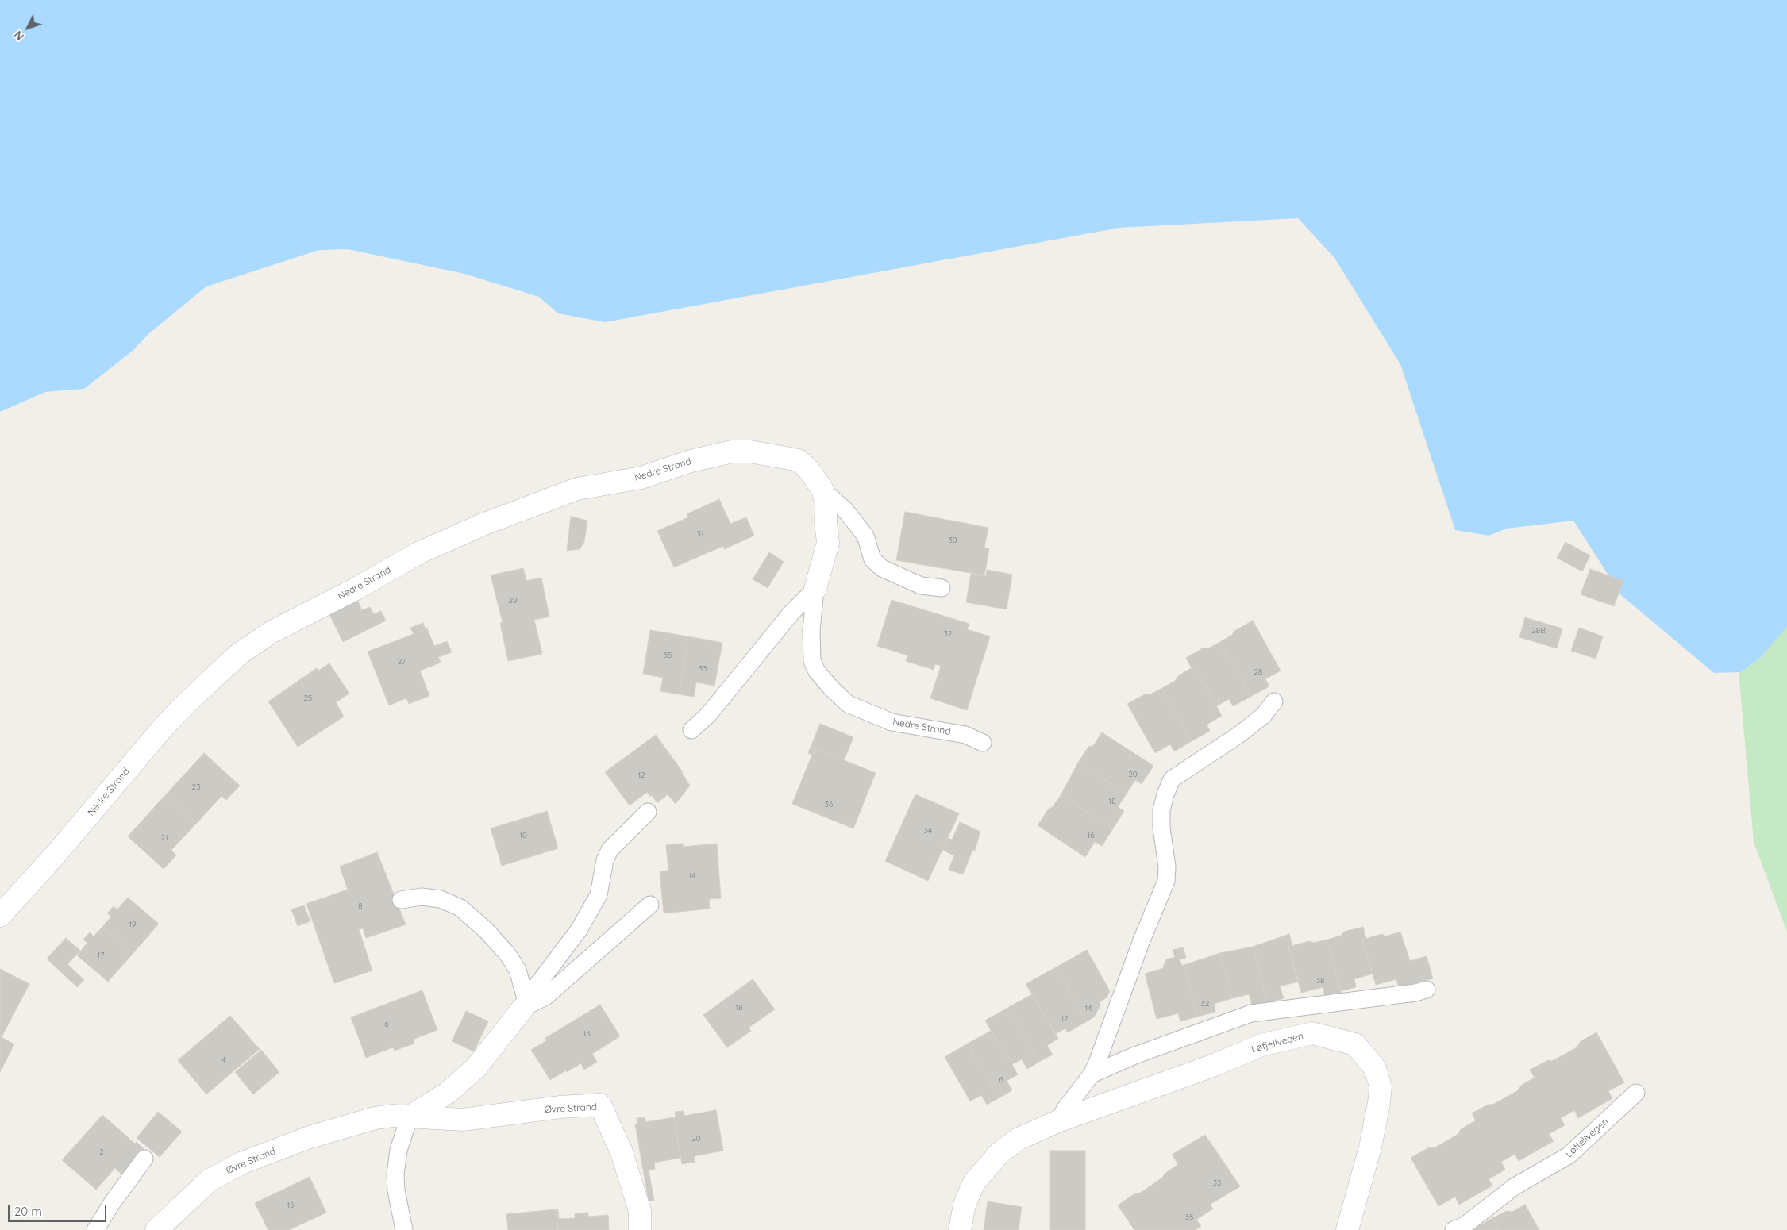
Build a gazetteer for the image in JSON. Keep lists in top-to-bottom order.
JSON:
{
  "streets": {
    "street": ["Nedre Strand", "Løfjellvegen", "Øvre Strand"]
  },
  "house_numbers": [
    "31",
    "30",
    "29",
    "28B",
    "32",
    "35",
    "27",
    "33",
    "28",
    "25",
    "20",
    "12",
    "23",
    "18",
    "36",
    "34",
    "10",
    "16",
    "21",
    "14",
    "8",
    "19",
    "17",
    "38",
    "32",
    "18",
    "14",
    "12",
    "6",
    "16",
    "4",
    "6",
    "20",
    "2",
    "33",
    "15",
    "35"
  ],
  "scale_bar": "20 m",
  "north": "bottom left"
}
